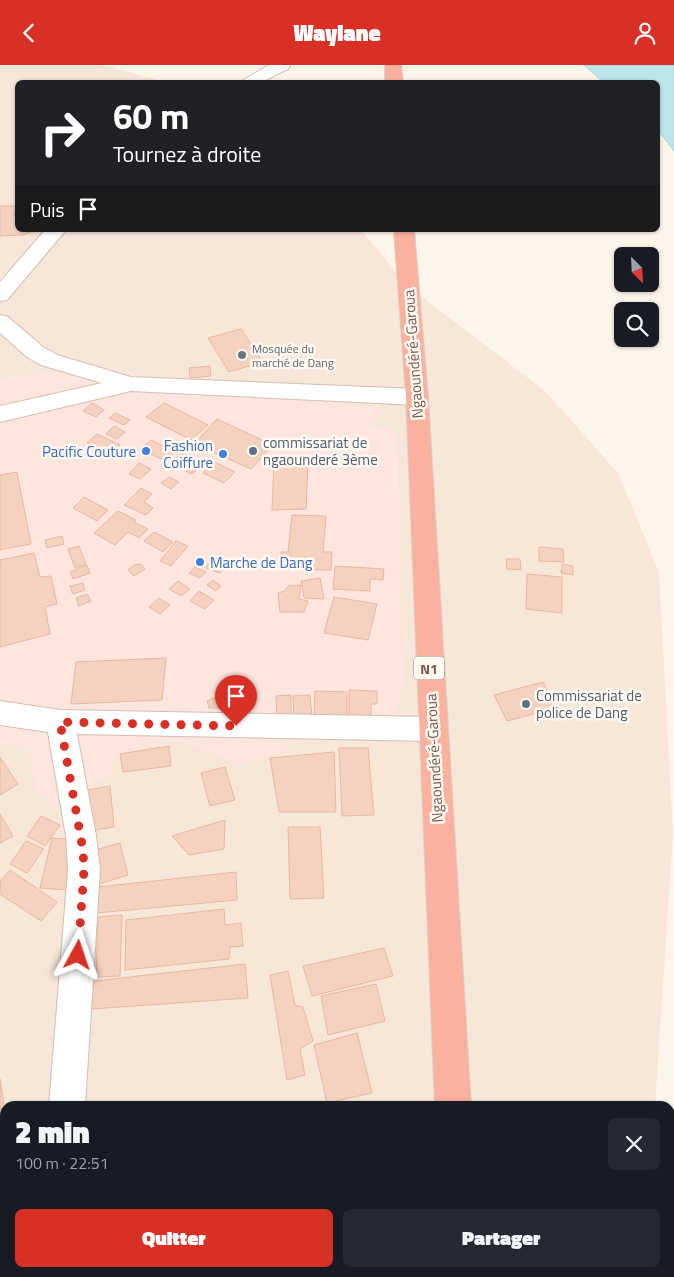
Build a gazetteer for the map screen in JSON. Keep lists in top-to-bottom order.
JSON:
{
  "streets": {
    "highway": ["Ngaoundéré-Garoua", "N1"]
  },
  "places": [
    "Mosquée du marché de Dang",
    "Pacific Couture",
    "commissariat de ngaounderé 3ème",
    "Fashion Coiffure",
    "Marche de Dang",
    "Commissariat de police de Dang"
  ],
  "north": "bottom right",
  "page": {
    "header": "Waylane",
    "turn": ["60 m", "Tournez à droite"],
    "then": "Puis",
    "heading": ["2 min", "100 m · 22:51"],
    "buttons": ["Quitter", "Partager"]
  }
}
